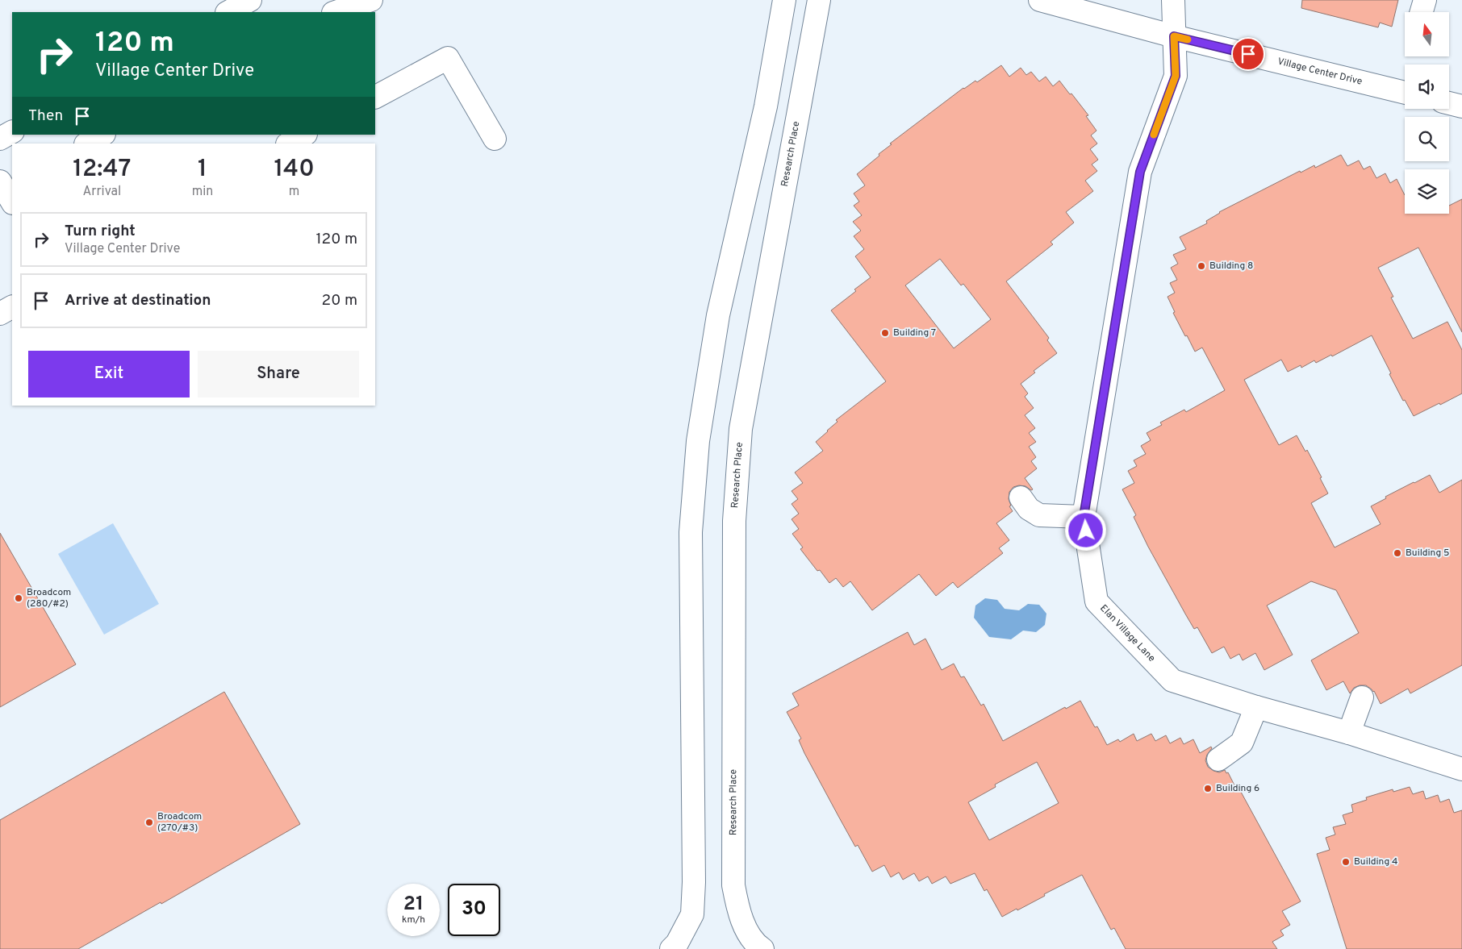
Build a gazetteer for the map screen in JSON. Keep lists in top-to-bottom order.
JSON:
{
  "streets": {
    "street": ["Village Center Drive", "Research Place", "Elan Village Lane"]
  },
  "crossings": [
    ["Village Center Drive", "Elan Village Lane"]
  ],
  "places": [
    "Building 8",
    "Building 7",
    "Building 5",
    "Broadcom (280/#2)",
    "Building 6",
    "Broadcom (270/#3)",
    "Building 4"
  ],
  "north": "top",
  "page": {
    "turn": ["120 m", "Village Center Drive"],
    "then": "Then",
    "eta": [
      "12:47",
      "Arrival",
      "1",
      "min",
      "140",
      "m"
    ],
    "list": [
      {
        "name": "Turn right",
        "note": "Village Center Drive",
        "value": "120 m"
      },
      {
        "name": "Arrive at destination",
        "value": "20 m"
      }
    ],
    "buttons": ["Exit", "Share"],
    "speed": "21 km/h",
    "limit": "30"
  }
}
